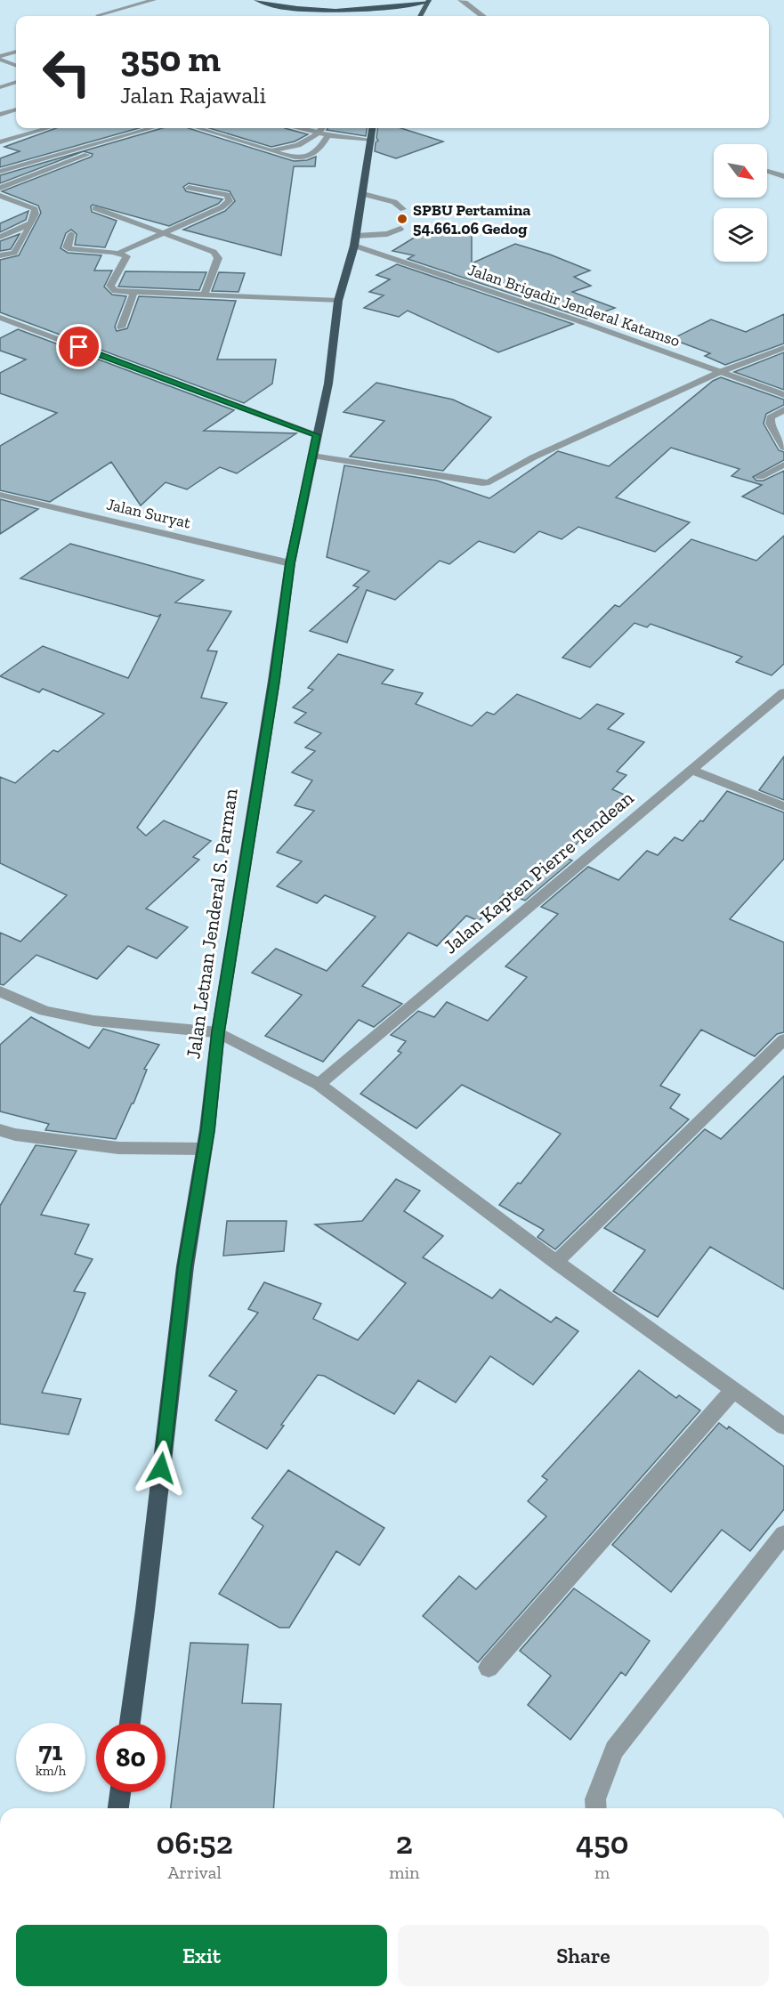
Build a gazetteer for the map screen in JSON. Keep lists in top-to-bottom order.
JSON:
{
  "streets": {
    "highway": ["Jalan Letnan Jenderal S. Parman"],
    "street": ["Jalan Brigadir Jenderal Katamso", "Jalan Suryat", "Jalan Kapten Pierre Tendean"]
  },
  "crossings": [
    ["Jalan Brigadir Jenderal Katamso", "Jalan Letnan Jenderal S. Parman"],
    ["Jalan Suryat", "Jalan Letnan Jenderal S. Parman"]
  ],
  "places": ["SPBU Pertamina 54.661.06 Gedog"],
  "north": "bottom right",
  "page": {
    "turn": ["350 m", "Jalan Rajawali"],
    "speed": "71 km/h",
    "limit": "80",
    "eta": [
      "06:52",
      "Arrival",
      "2",
      "min",
      "450",
      "m"
    ],
    "buttons": ["Exit", "Share"]
  }
}
